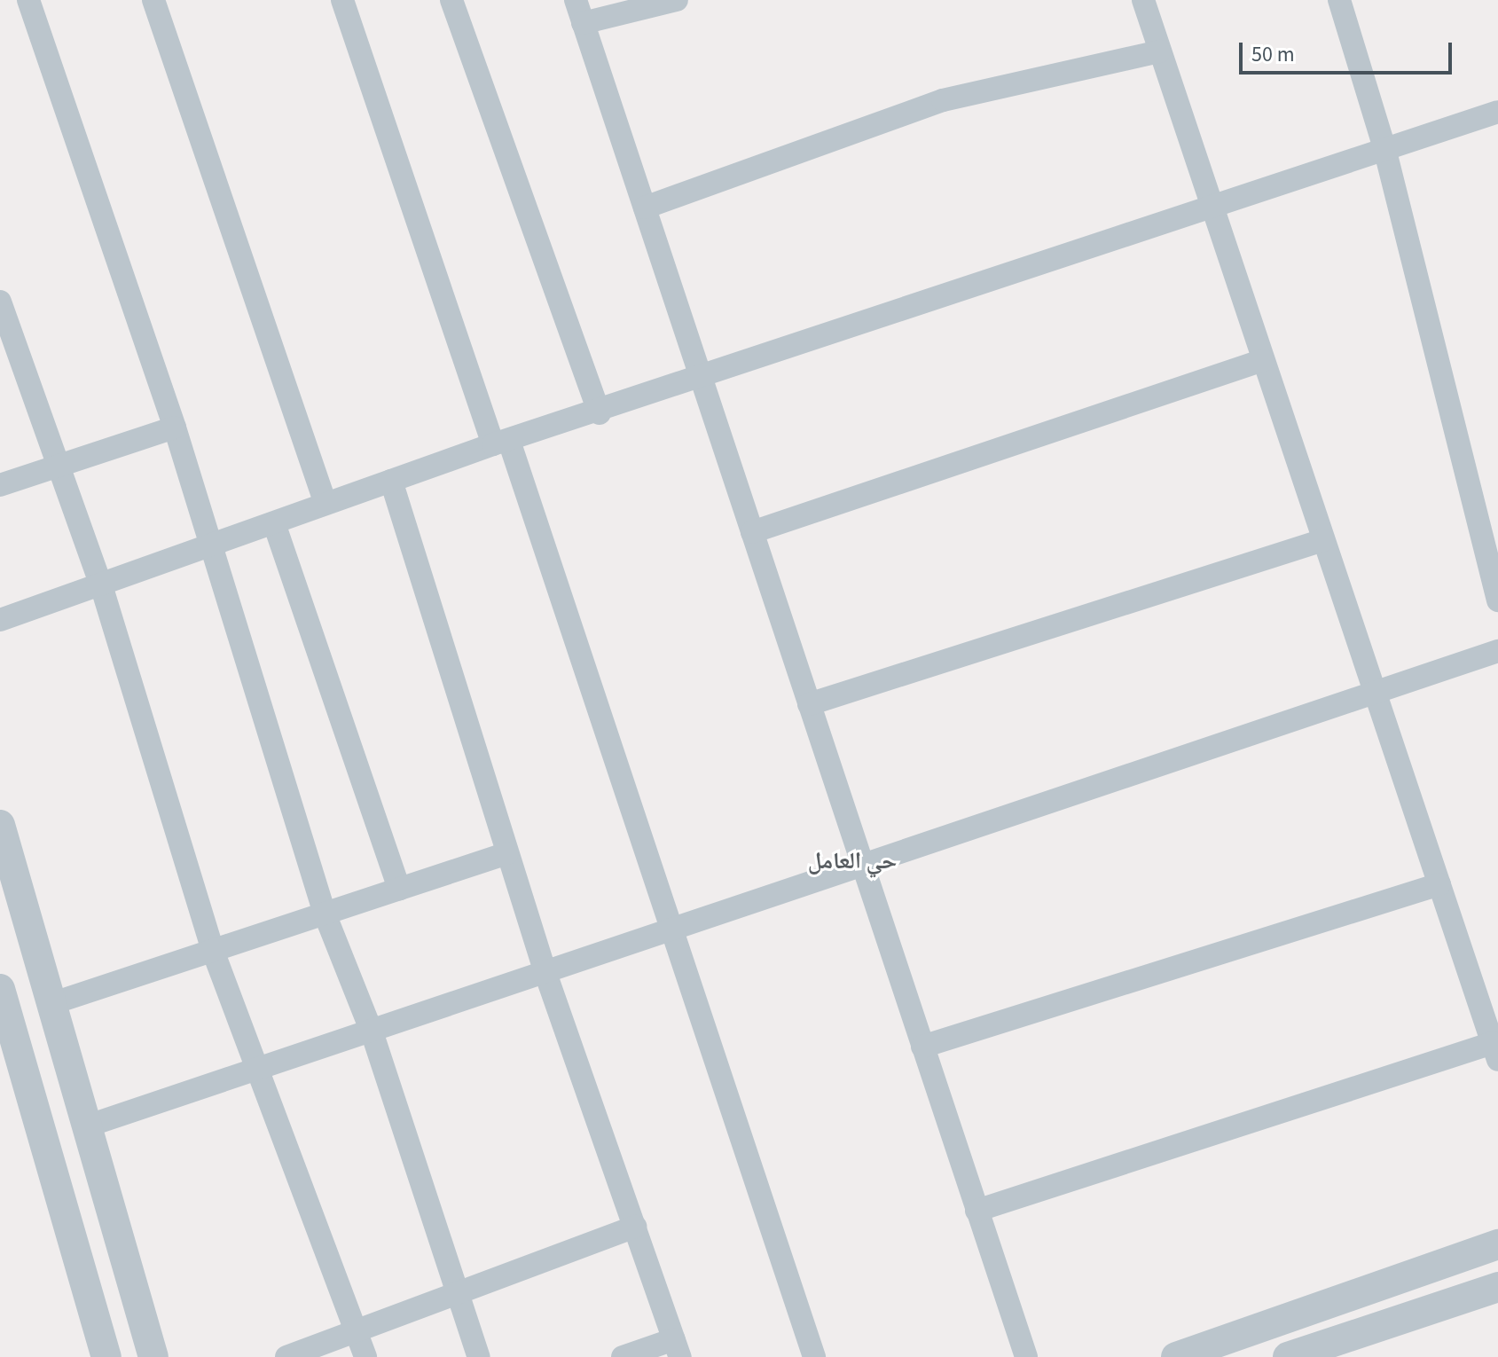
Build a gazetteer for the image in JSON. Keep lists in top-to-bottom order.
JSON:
{
  "districts": ["حي العامل"],
  "scale_bar": "50 m"
}
